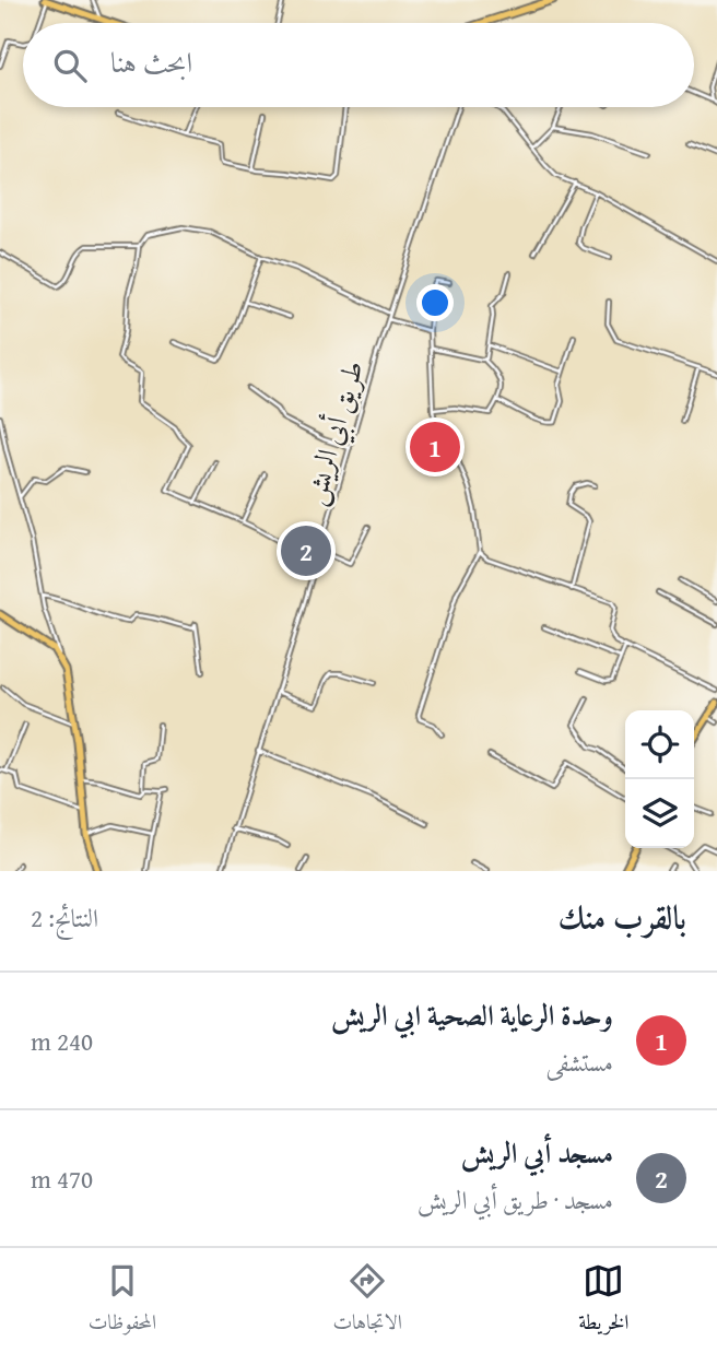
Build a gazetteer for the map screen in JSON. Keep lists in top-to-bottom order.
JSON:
{
  "streets": {
    "street": ["طريق أبي الريش"]
  },
  "page": {
    "search": "ابحث هنا",
    "pins": ["1", "2"],
    "heading": ["بالقرب منك", "النتائج: 2"],
    "list": [
      {
        "mark": "1",
        "name": "وحدة الرعاية الصحية ابي الريش",
        "note": "مستشفى",
        "value": "240 m"
      },
      {
        "mark": "2",
        "name": "مسجد أبي الريش",
        "note": "مسجد · طريق أبي الريش",
        "value": "470 m"
      }
    ],
    "nav": ["الخريطة", "الاتجاهات", "المحفوظات"]
  }
}
